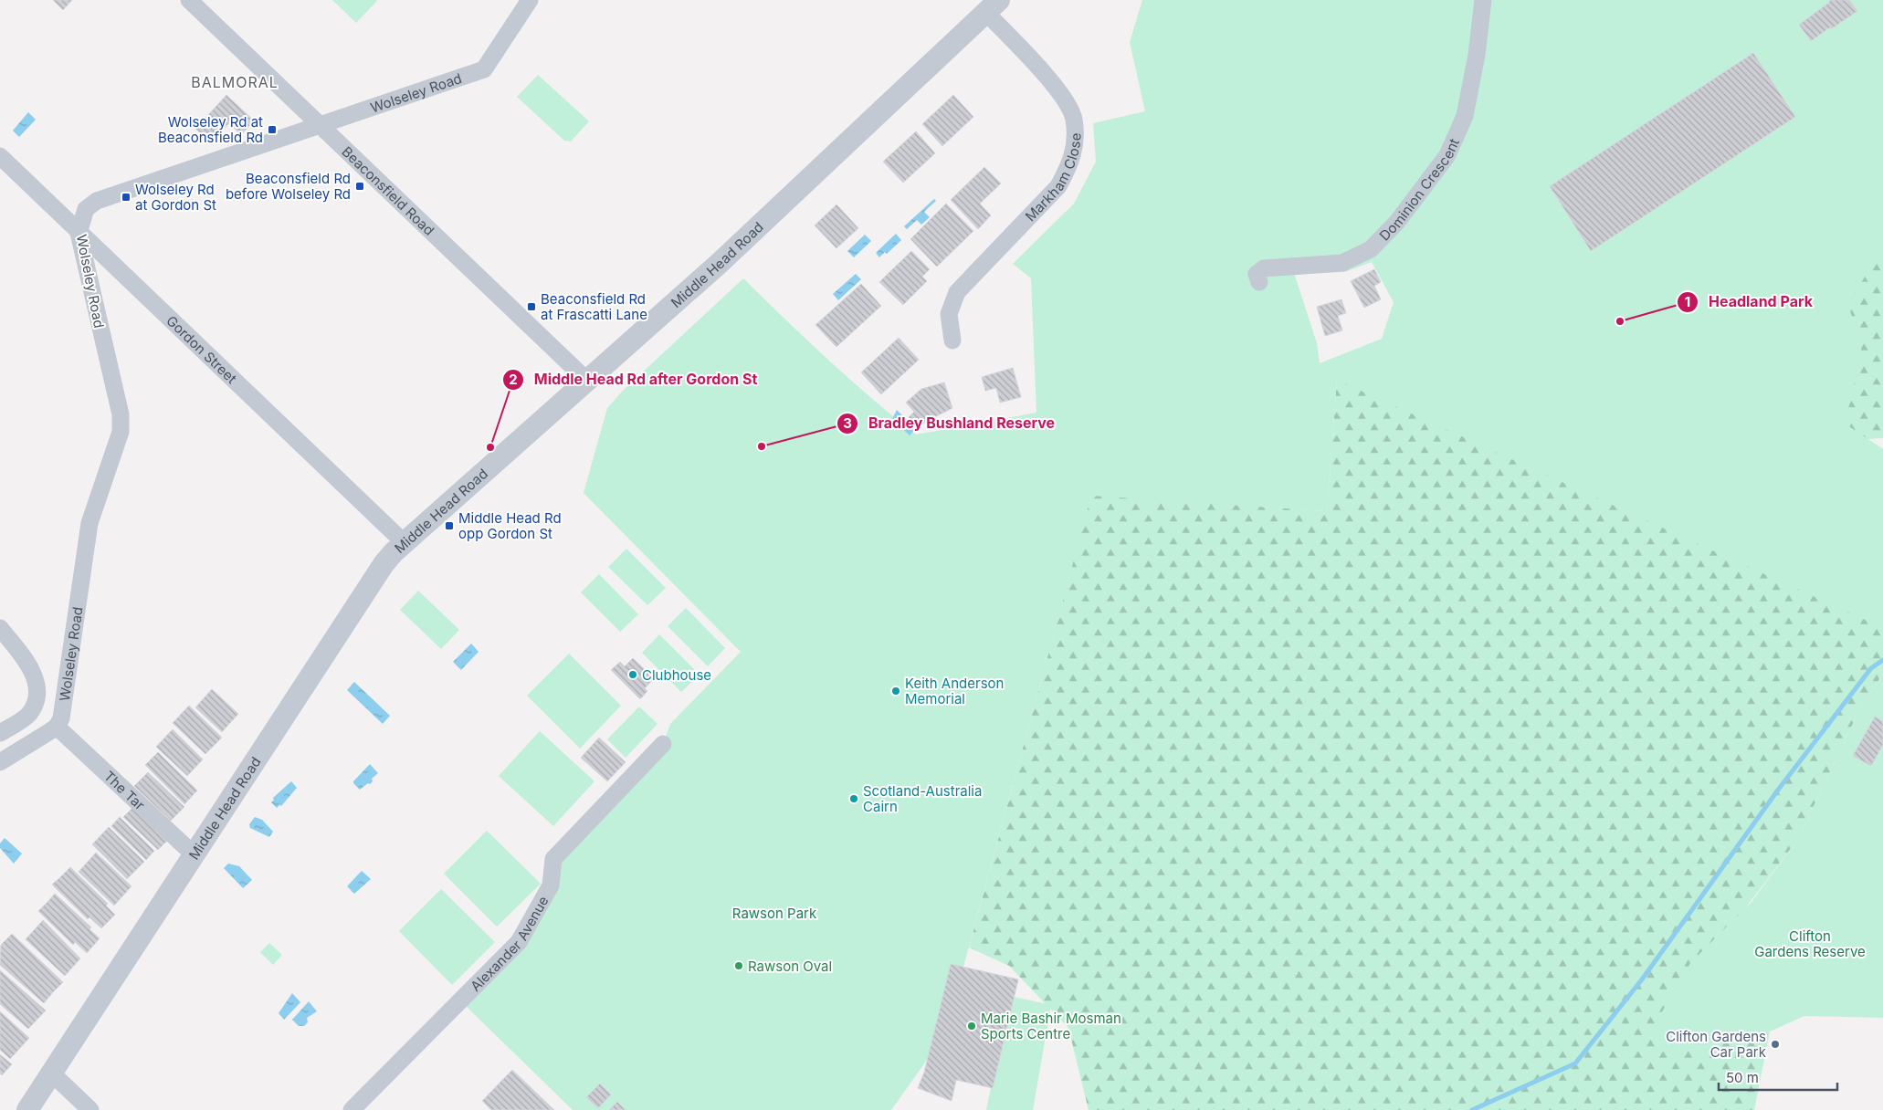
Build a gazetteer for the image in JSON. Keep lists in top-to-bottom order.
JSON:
{
  "streets": {
    "street": [
      "Wolseley Road",
      "Markham Close",
      "Dominion Crescent",
      "Beaconsfield Road",
      "Middle Head Road",
      "Gordon Street",
      "The Tar",
      "Alexander Avenue"
    ]
  },
  "crossings": [
    ["Wolseley Road", "Beaconsfield Road"],
    ["Wolseley Road", "Gordon Street"],
    ["Wolseley Road", "The Tar"],
    ["Markham Close", "Middle Head Road"],
    ["Beaconsfield Road", "Middle Head Road"],
    ["Middle Head Road", "Gordon Street"],
    ["Middle Head Road", "The Tar"]
  ],
  "districts": ["BALMORAL"],
  "parks": ["Rawson Park", "Clifton Gardens Reserve"],
  "places": {
    "transit": [
      "Wolseley Rd at Beaconsfield Rd",
      "Beaconsfield Rd before Wolseley Rd",
      "Wolseley Rd at Gordon St",
      "Beaconsfield Rd at Frascatti Lane",
      "Middle Head Rd opp Gordon St"
    ],
    "other": [
      "Headland Park",
      "Bradley Bushland Reserve",
      "Middle Head Rd after Gordon St",
      "Clubhouse",
      "Keith Anderson Memorial",
      "Scotland-Australia Cairn",
      "Rawson Oval",
      "Marie Bashir Mosman Sports Centre",
      "Clifton Gardens Car Park"
    ]
  },
  "scale_bar": "50 m"
}
